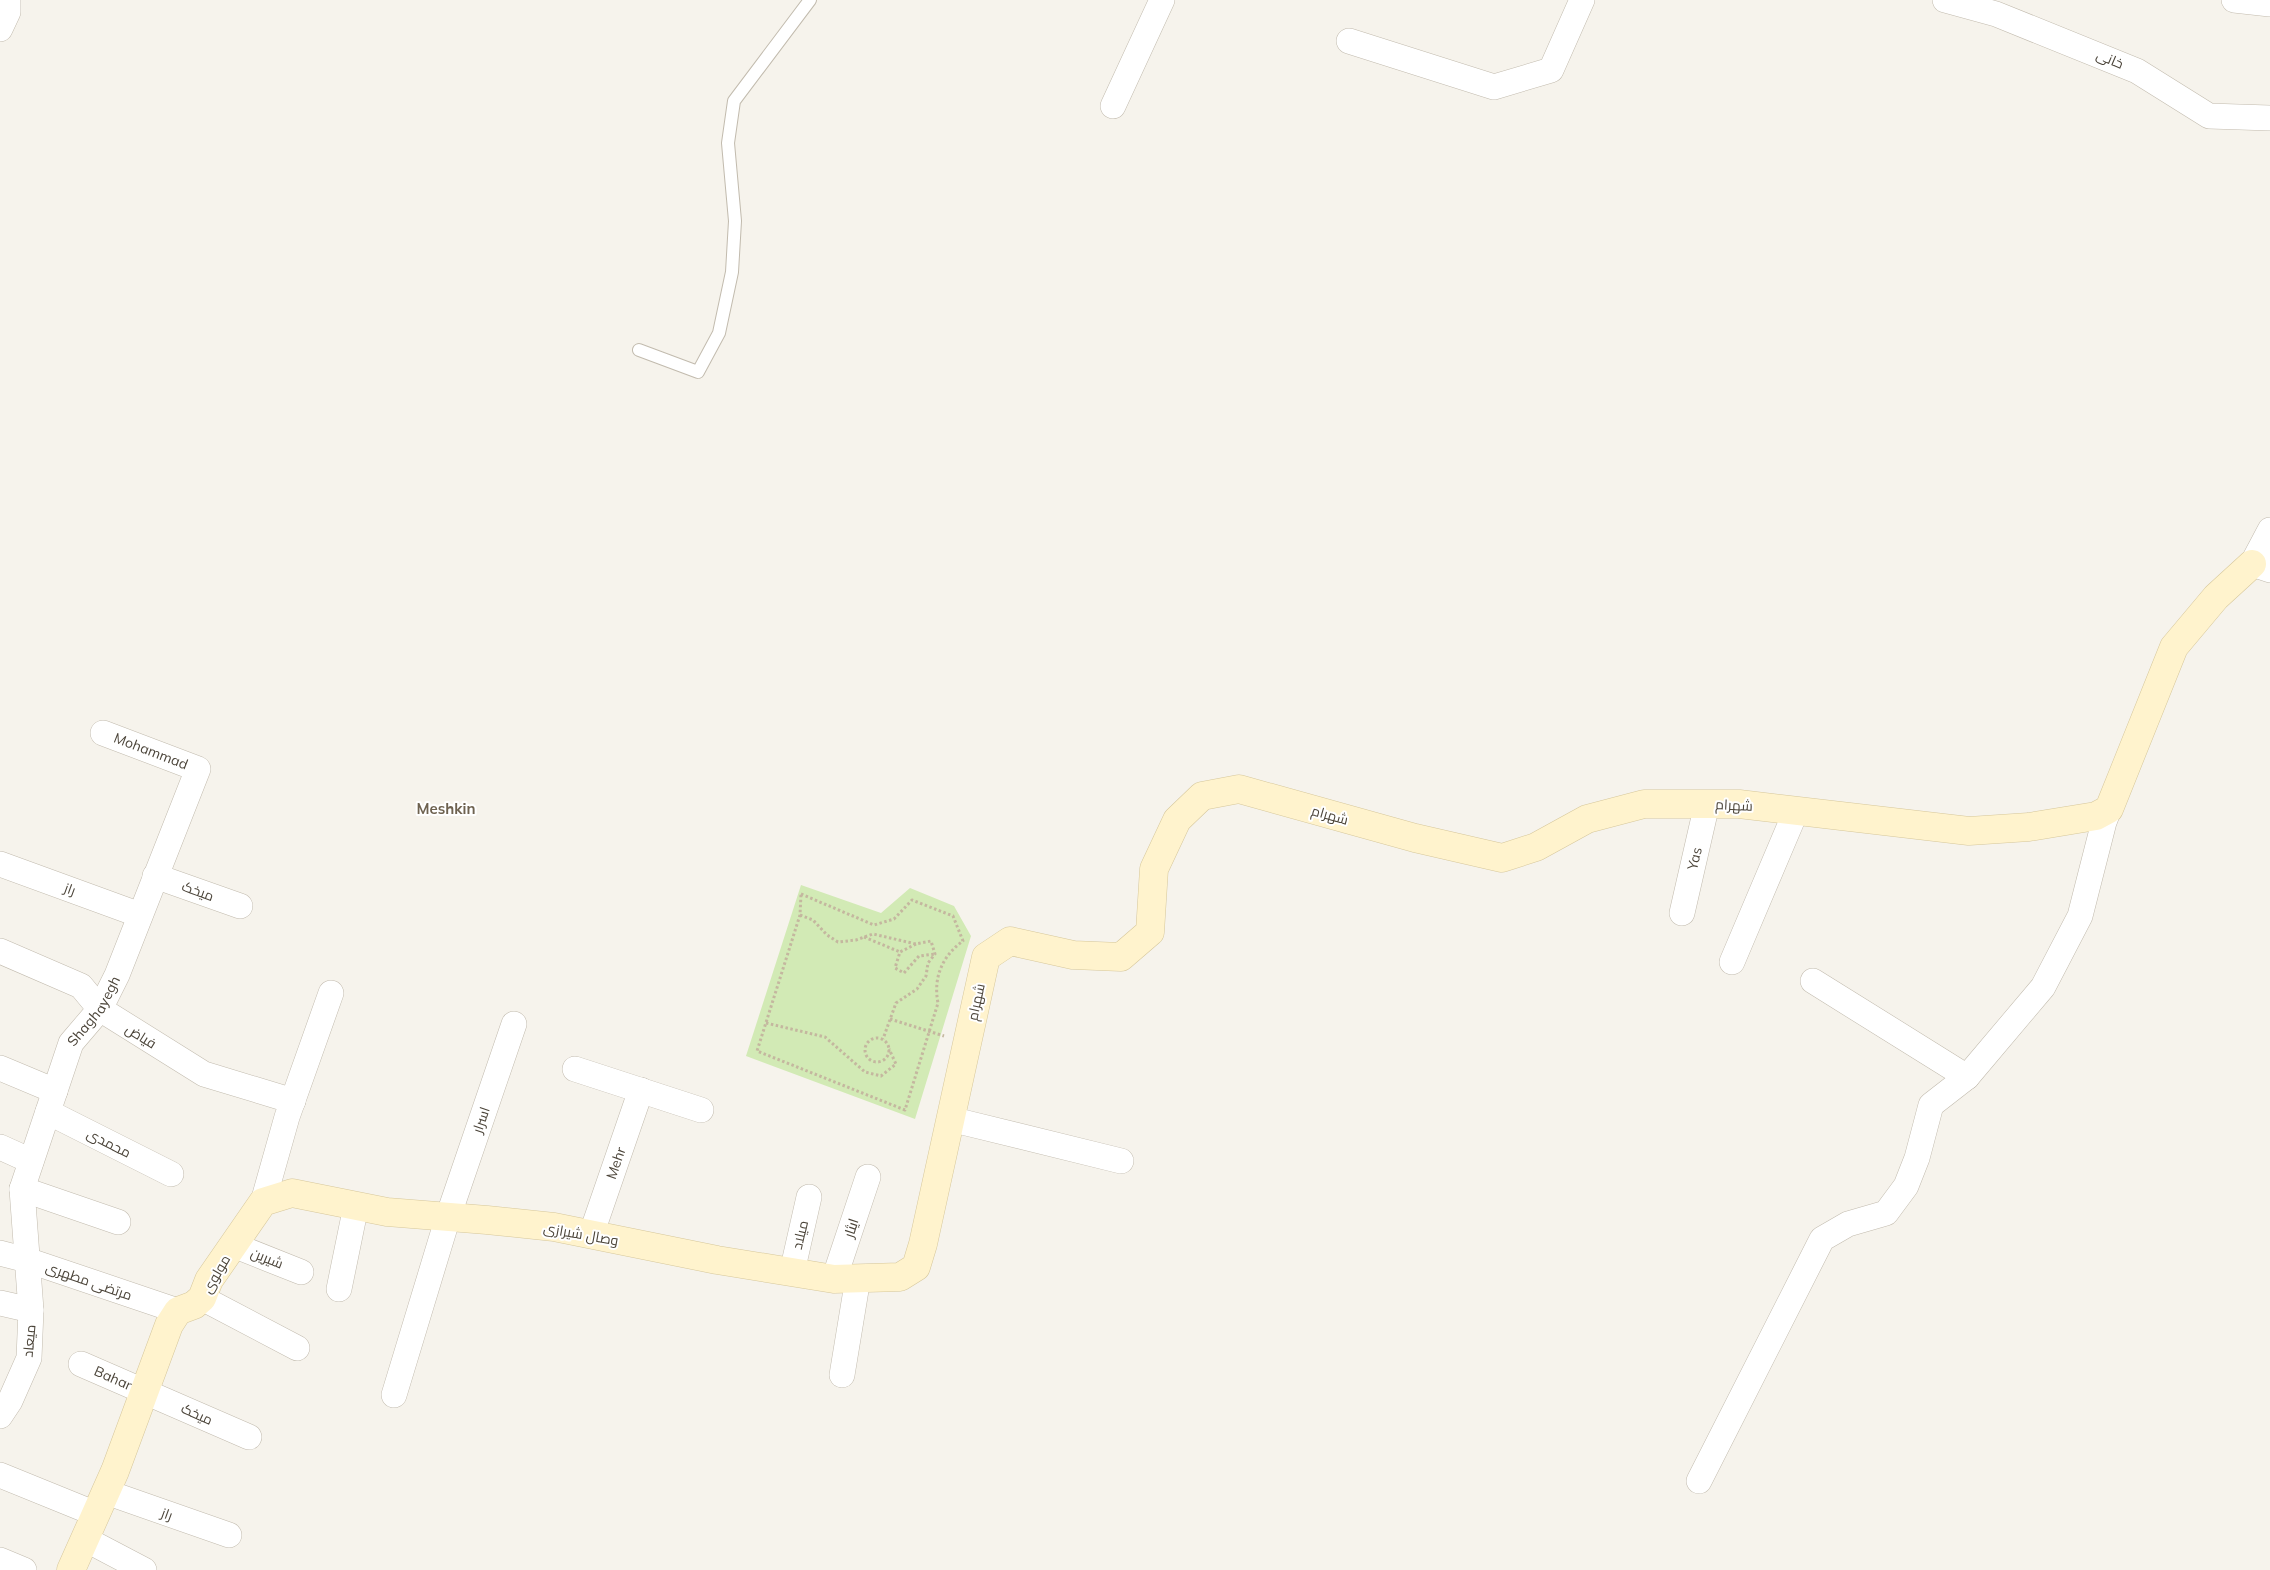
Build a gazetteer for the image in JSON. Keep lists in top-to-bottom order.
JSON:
{
  "streets": {
    "street": [
      "خانی",
      "Mohammad",
      "شهرام",
      "Yas",
      "راز",
      "میخک",
      "Shaghayegh",
      "فیاض",
      "اسرار",
      "محمدی",
      "Mehr",
      "ایثار",
      "وصال شیرازی",
      "میلاد",
      "شیرین",
      "مولوی",
      "مرتضی مطهری",
      "میعاد",
      "Bahar"
    ]
  },
  "crossings": [
    ["Mohammad", "Shaghayegh"],
    ["شهرام", "Yas"],
    ["شهرام", "وصال شیرازی"],
    ["راز", "Shaghayegh"],
    ["میخک", "Shaghayegh"],
    ["میخک", "Bahar"],
    ["Shaghayegh", "فیاض"],
    ["Shaghayegh", "محمدی"],
    ["Shaghayegh", "مرتضی مطهری"],
    ["Shaghayegh", "میعاد"],
    ["فیاض", "مولوی"],
    ["اسرار", "وصال شیرازی"],
    ["Mehr", "وصال شیرازی"],
    ["ایثار", "وصال شیرازی"],
    ["وصال شیرازی", "میلاد"],
    ["وصال شیرازی", "مولوی"],
    ["شیرین", "مولوی"],
    ["مولوی", "مرتضی مطهری"],
    ["مرتضی مطهری", "میعاد"]
  ],
  "districts": ["Meshkin"]
}
